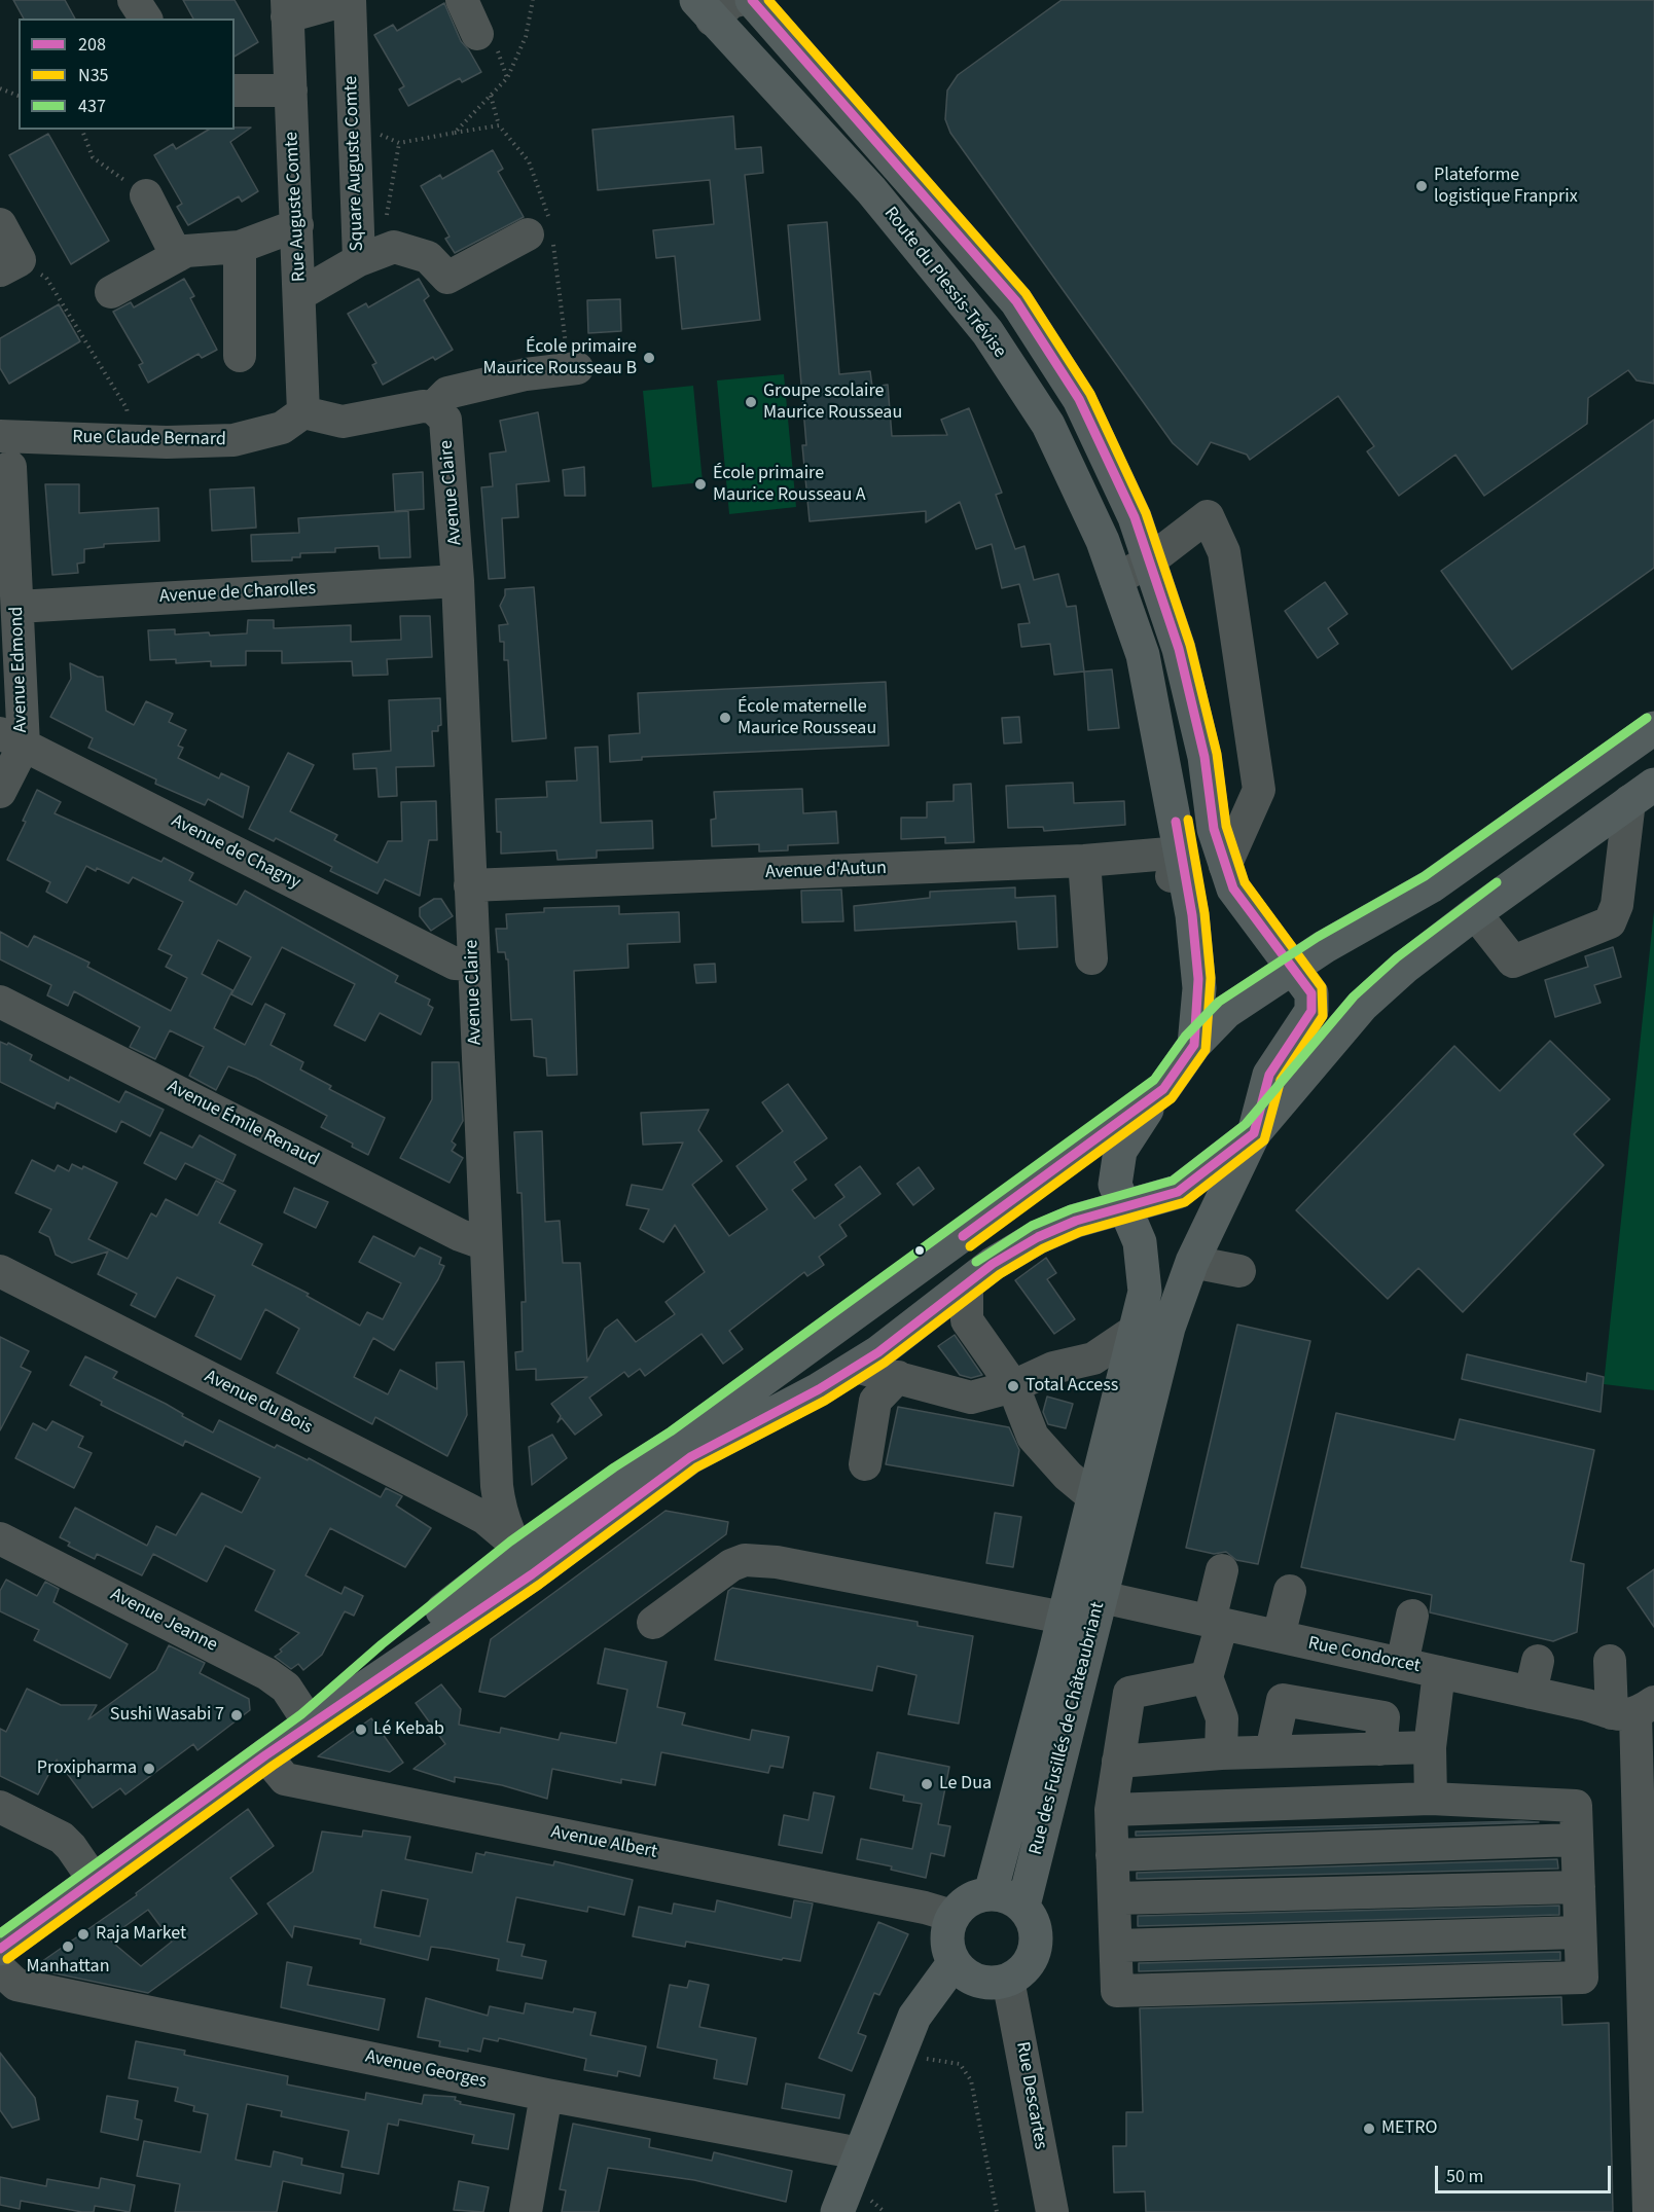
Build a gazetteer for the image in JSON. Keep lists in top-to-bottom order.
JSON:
{
  "streets": {
    "main road": ["Route du Plessis-Trévise", "Rue des Fusillés de Châteaubriant"],
    "street": [
      "Square Auguste Comte",
      "Rue Auguste Comte",
      "Rue Claude Bernard",
      "Avenue Claire",
      "Avenue de Charolles",
      "Avenue Edmond",
      "Avenue de Chagny",
      "Avenue d'Autun",
      "Avenue Émile Renaud",
      "Avenue du Bois",
      "Avenue Jeanne",
      "Rue Condorcet",
      "Avenue Albert",
      "Avenue Georges",
      "Rue Descartes"
    ]
  },
  "crossings": [
    ["Square Auguste Comte", "Rue Auguste Comte"],
    ["Rue Auguste Comte", "Rue Claude Bernard"],
    ["Route du Plessis-Trévise", "Avenue d'Autun"],
    ["Route du Plessis-Trévise", "Rue des Fusillés de Châteaubriant"],
    ["Avenue Claire", "Avenue de Charolles"],
    ["Avenue Claire", "Avenue de Chagny"],
    ["Avenue Claire", "Avenue d'Autun"],
    ["Avenue Claire", "Avenue Émile Renaud"],
    ["Avenue Claire", "Avenue du Bois"],
    ["Avenue de Charolles", "Avenue Edmond"],
    ["Avenue Edmond", "Avenue de Chagny"],
    ["Rue Condorcet", "Rue des Fusillés de Châteaubriant"],
    ["Rue des Fusillés de Châteaubriant", "Avenue Albert"],
    ["Rue des Fusillés de Châteaubriant", "Rue Descartes"],
    ["Avenue Albert", "Rue Descartes"]
  ],
  "places": [
    "Plateforme logistique Franprix",
    "École primaire Maurice Rousseau B",
    "Groupe scolaire Maurice Rousseau",
    "École primaire Maurice Rousseau A",
    "École maternelle Maurice Rousseau",
    "Total Access",
    "Sushi Wasabi 7",
    "Lé Kebab",
    "Proxipharma",
    "Le Dua",
    "Raja Market",
    "Manhattan",
    "METRO"
  ],
  "lines": ["transit line 208", "transit line N35", "transit line 437"],
  "legend": ["208", "N35", "437"],
  "scale_bar": "50 m"
}
